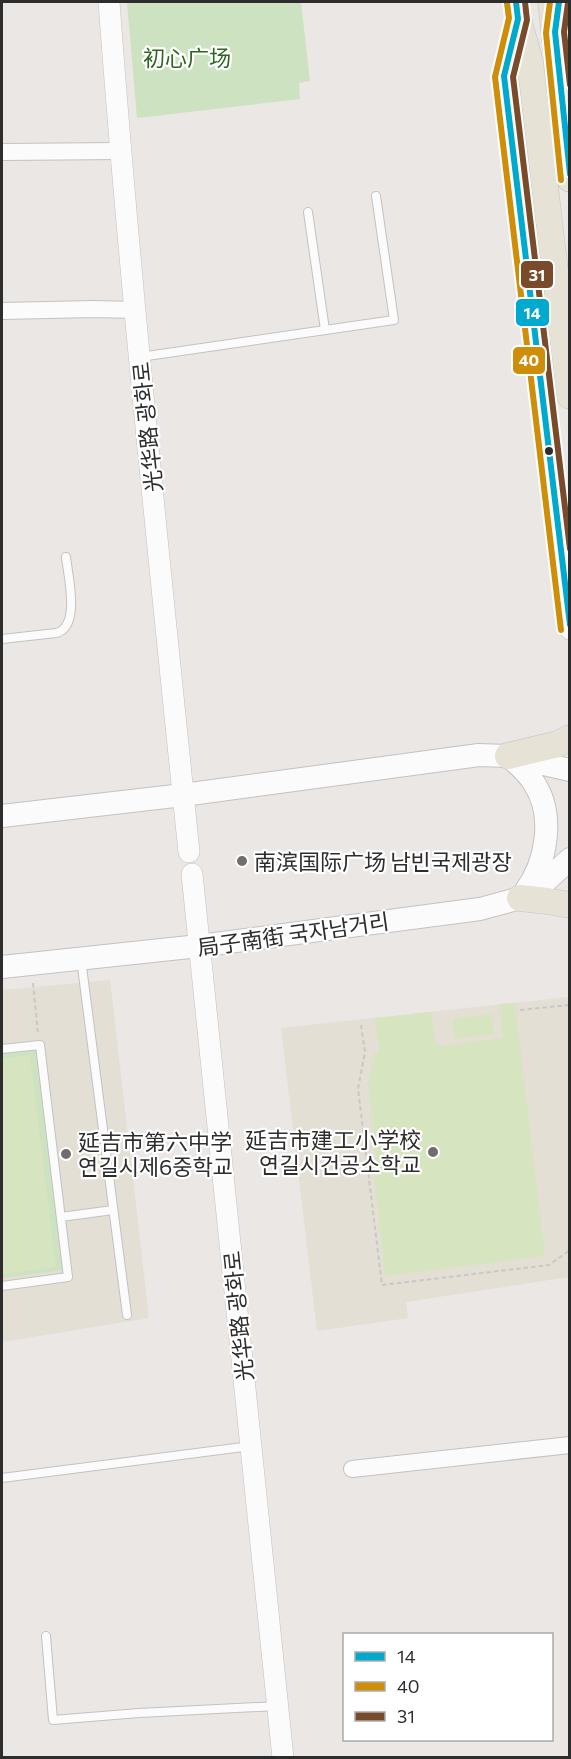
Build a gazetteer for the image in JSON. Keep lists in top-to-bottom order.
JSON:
{
  "streets": {
    "main road": ["局子南街 국자남거리"],
    "street": ["光华路 광화로"]
  },
  "crossings": [
    ["光华路 광화로", "局子南街 국자남거리"]
  ],
  "parks": ["初心广场"],
  "places": ["南滨国际广场 남빈국제광장", "延吉市建工小学校 연길시건공소학교", "延吉市第六中学 연길시제6중학교"],
  "lines": ["transit line 14", "transit line 40", "transit line 31"],
  "legend": ["14", "40", "31"]
}
